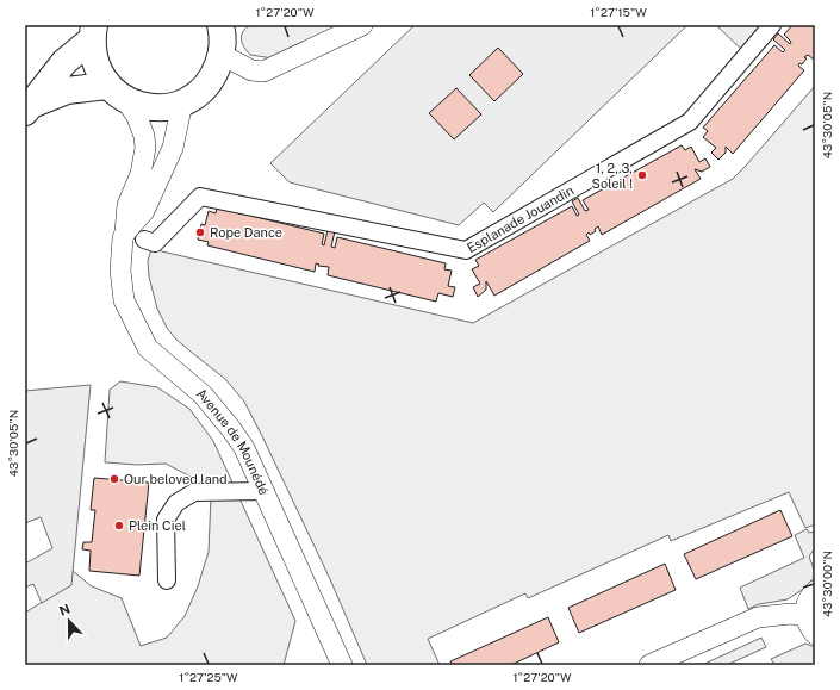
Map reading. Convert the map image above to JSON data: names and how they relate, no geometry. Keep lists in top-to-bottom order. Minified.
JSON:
{"streets":{"street":["Esplanade Jouandin","Avenue de Mounédé"]},"places":["1, 2, 3, Soleil !","Rope Dance","Our beloved land","Plein Ciel"],"north":"top","coordinates":["1°27'20\"W","1°27'15\"W","43°30'05\"N","43°30'00\"N","1°27'25\"W"]}
